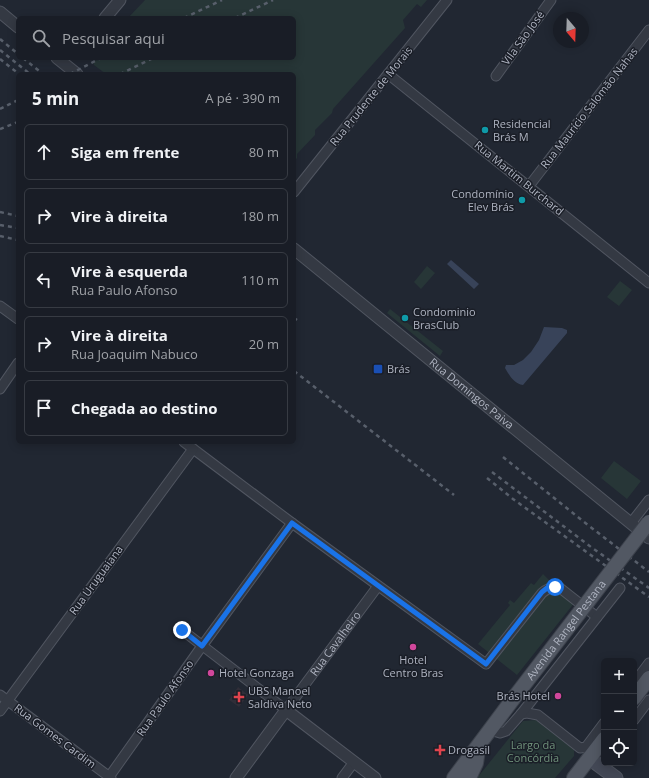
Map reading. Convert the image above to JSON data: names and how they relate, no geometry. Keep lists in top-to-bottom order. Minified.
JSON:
{"streets":{"main road":["Avenida Rangel Pestana"],"street":["Vila São José","Rua Prudente de Morais","Rua Maurício Salomão Nahas","Rua Martim Burchard","Rua Domingos Paiva","Rua Uruguaiana","Rua Cavalheiro","Rua Paulo Afonso","Rua Gomes Cardim"]},"crossings":[["Rua Prudente de Morais","Rua Martim Burchard"],["Rua Maurício Salomão Nahas","Rua Martim Burchard"],["Rua Uruguaiana","Rua Gomes Cardim"],["Rua Paulo Afonso","Rua Gomes Cardim"]],"parks":["Largo da Concórdia"],"places":{"other":["Residencial Brás M","Condomínio Elev Brás","Condominio BrasClub","Hotel Centro Bras","Hotel Gonzaga","Brás Hotel"],"transit":["Brás"],"health":["UBS Manoel Saldiva Neto","Drogasil"]},"north":"bottom","page":{"search":"Pesquisar aqui","heading":["5 min","A pé · 390 m"],"list":[["Siga em frente","80 m"],["Vire à direita","180 m"],["Vire à esquerda","Rua Paulo Afonso","110 m"],["Vire à direita","Rua Joaquim Nabuco","20 m"],"Chegada ao destino"],"map_buttons":["+","−"]}}
